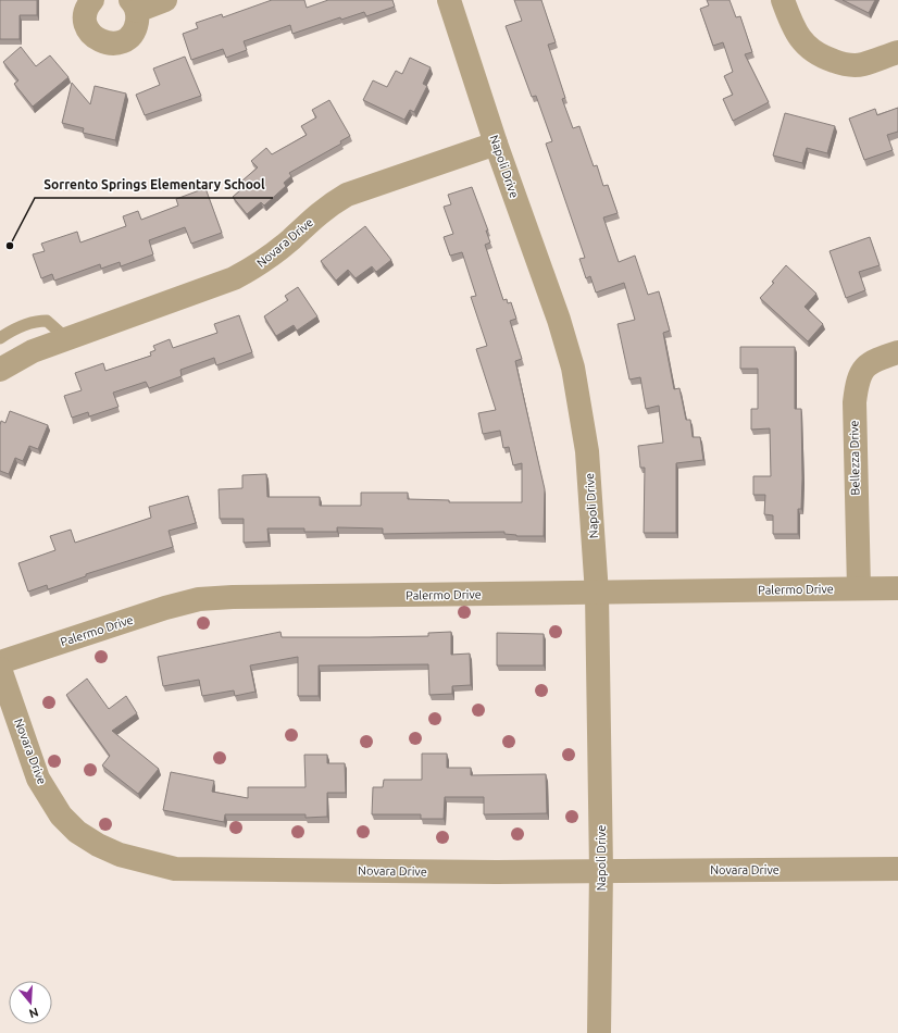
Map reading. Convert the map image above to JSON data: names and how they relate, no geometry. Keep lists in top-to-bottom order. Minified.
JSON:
{"streets":{"street":["Napoli Drive","Novara Drive","Bellezza Drive","Palermo Drive"]},"crossings":[["Napoli Drive","Novara Drive"],["Napoli Drive","Palermo Drive"],["Bellezza Drive","Palermo Drive"]],"places":["Sorrento Springs Elementary School"],"north":"bottom"}
